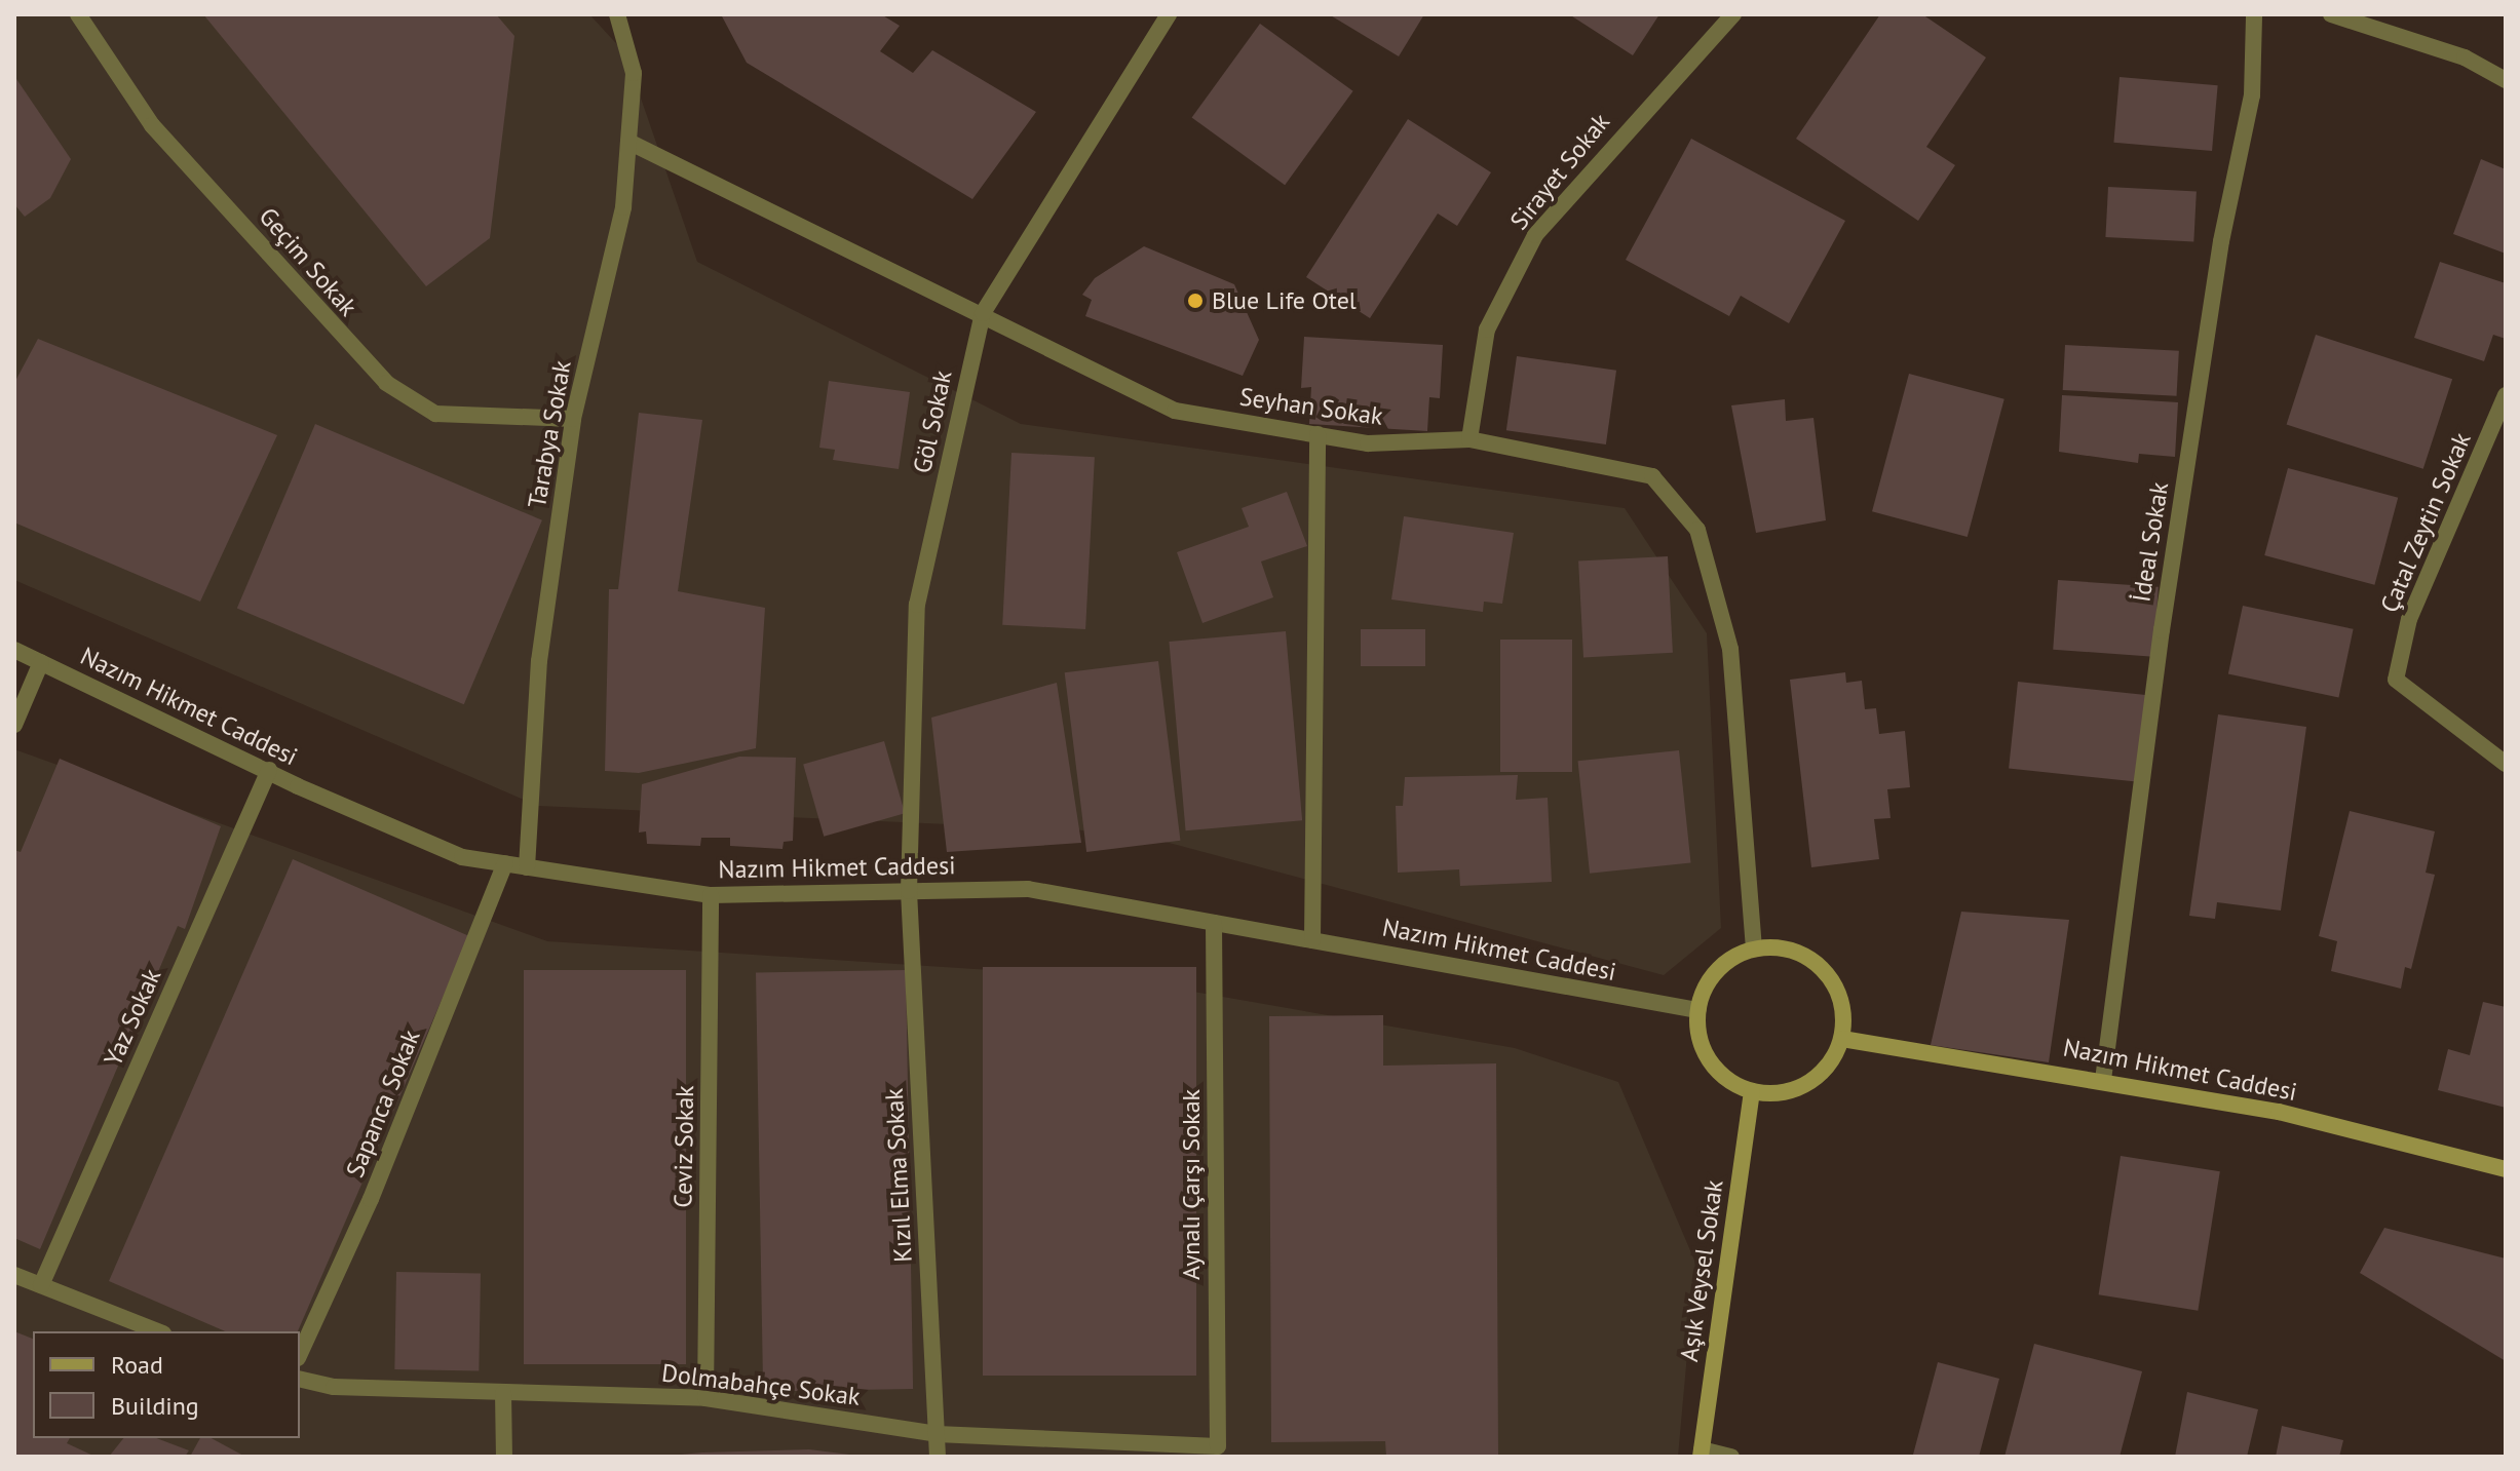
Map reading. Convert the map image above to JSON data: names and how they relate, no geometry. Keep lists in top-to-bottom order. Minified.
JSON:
{"streets":{"street":["Sirayet Sokak","Geçim Sokak","Seyhan Sokak","Göl Sokak","Tarabya Sokak","Çatal Zeytin Sokak","İdeal Sokak","Nazım Hikmet Caddesi","Yaz Sokak","Sapanca Sokak","Ceviz Sokak","Kızıl Elma Sokak","Aynalı Çarşı Sokak","Aşık Veysel Sokak","Dolmabahçe Sokak"]},"crossings":[["Sirayet Sokak","Seyhan Sokak"],["Geçim Sokak","Tarabya Sokak"],["Seyhan Sokak","Göl Sokak"],["Seyhan Sokak","Tarabya Sokak"],["Seyhan Sokak","Nazım Hikmet Caddesi"],["Seyhan Sokak","Aşık Veysel Sokak"],["Göl Sokak","Nazım Hikmet Caddesi"],["Göl Sokak","Kızıl Elma Sokak"],["Tarabya Sokak","Nazım Hikmet Caddesi"],["İdeal Sokak","Nazım Hikmet Caddesi"],["Nazım Hikmet Caddesi","Yaz Sokak"],["Nazım Hikmet Caddesi","Sapanca Sokak"],["Nazım Hikmet Caddesi","Ceviz Sokak"],["Nazım Hikmet Caddesi","Kızıl Elma Sokak"],["Nazım Hikmet Caddesi","Aynalı Çarşı Sokak"],["Nazım Hikmet Caddesi","Aşık Veysel Sokak"],["Ceviz Sokak","Dolmabahçe Sokak"],["Kızıl Elma Sokak","Dolmabahçe Sokak"],["Aynalı Çarşı Sokak","Dolmabahçe Sokak"]],"places":["Blue Life Otel"],"legend":["Road","Building"]}
